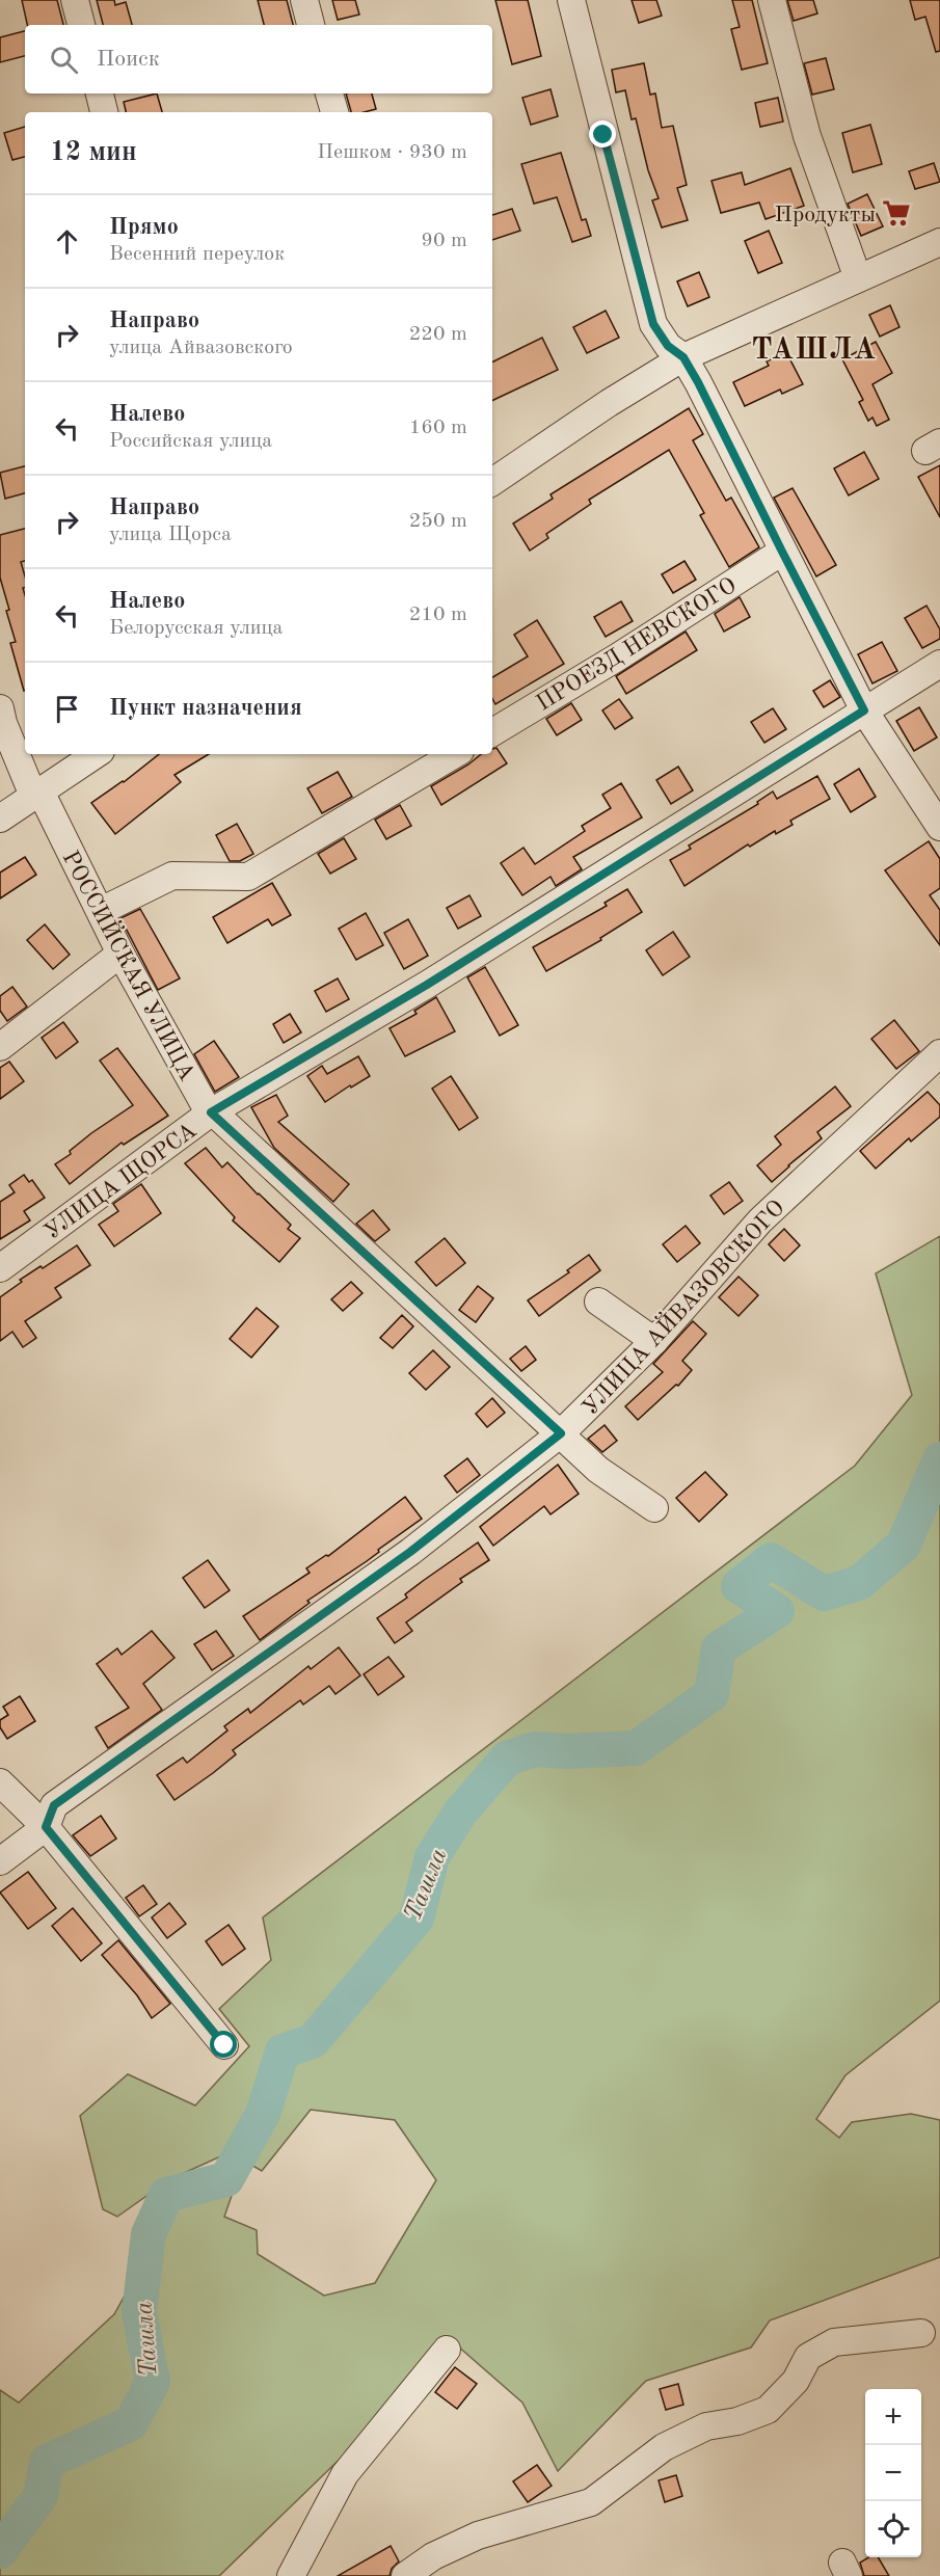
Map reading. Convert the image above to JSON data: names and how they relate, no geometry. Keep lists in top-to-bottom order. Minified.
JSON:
{"streets":{"street":["ПРОЕЗД НЕВСКОГО","РОССИЙСКАЯ УЛИЦА","УЛИЦА ЩОРСА","УЛИЦА АЙВАЗОВСКОГО"]},"crossings":[["РОССИЙСКАЯ УЛИЦА","УЛИЦА ЩОРСА"],["РОССИЙСКАЯ УЛИЦА","УЛИЦА АЙВАЗОВСКОГО"]],"districts":["ТАШЛА"],"water":["Ташла"],"places":{"supermarket":["Продукты"]},"page":{"search":"Поиск","heading":["12 мин","Пешком · 930 m"],"list":[["Прямо","Весенний переулок","90 m"],["Направо","улица Айвазовского","220 m"],["Налево","Российская улица","160 m"],["Направо","улица Щорса","250 m"],["Налево","Белорусская улица","210 m"],"Пункт назначения"],"map_buttons":["+","−"]}}
